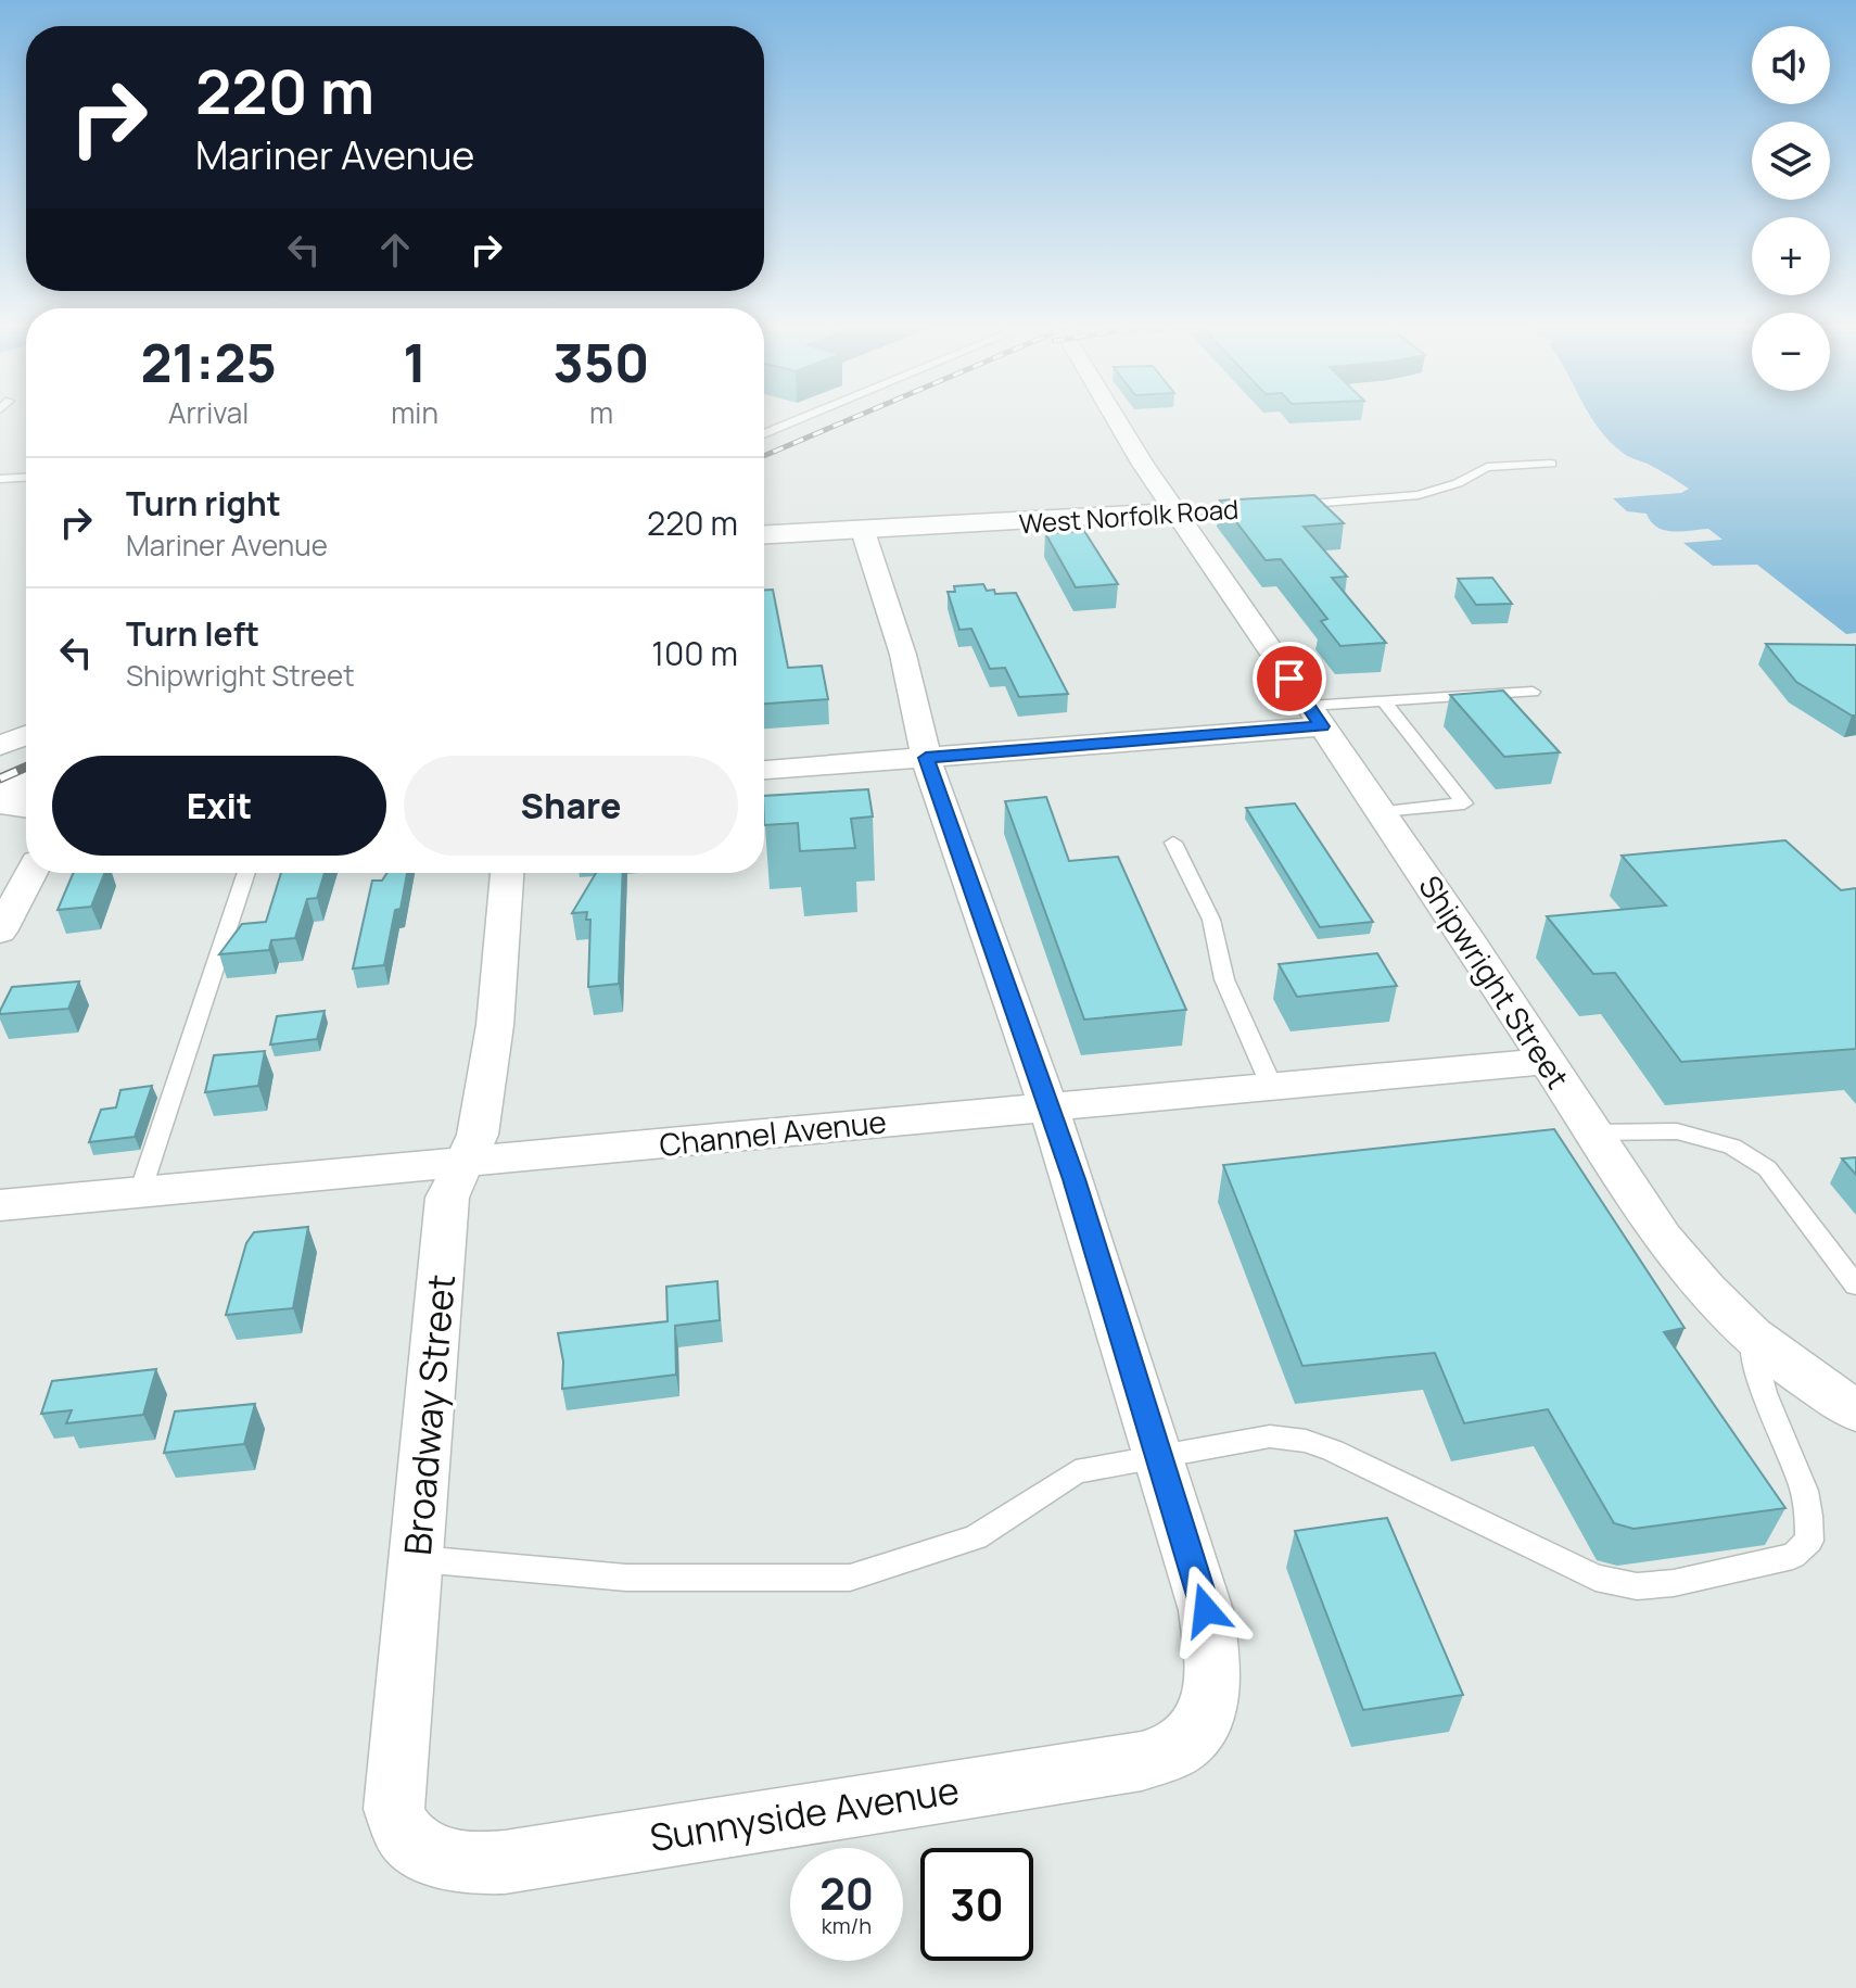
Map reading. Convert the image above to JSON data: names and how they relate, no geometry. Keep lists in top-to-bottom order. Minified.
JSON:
{"streets":{"street":["West Norfolk Road","Shipwright Street","Channel Avenue","Broadway Street","Sunnyside Avenue"]},"crossings":[["West Norfolk Road","Shipwright Street"],["West Norfolk Road","Sunnyside Avenue"],["Shipwright Street","Channel Avenue"],["Channel Avenue","Broadway Street"],["Channel Avenue","Sunnyside Avenue"],["Broadway Street","Sunnyside Avenue"]],"page":{"map_buttons":["+","−"],"turn":["220 m","Mariner Avenue"],"eta":["21:25","Arrival","1","min","350","m"],"list":[{"name":"Turn right","note":"Mariner Avenue","value":"220 m"},{"name":"Turn left","note":"Shipwright Street","value":"100 m"}],"buttons":["Exit","Share"],"speed":"20 km/h","limit":"30"}}
